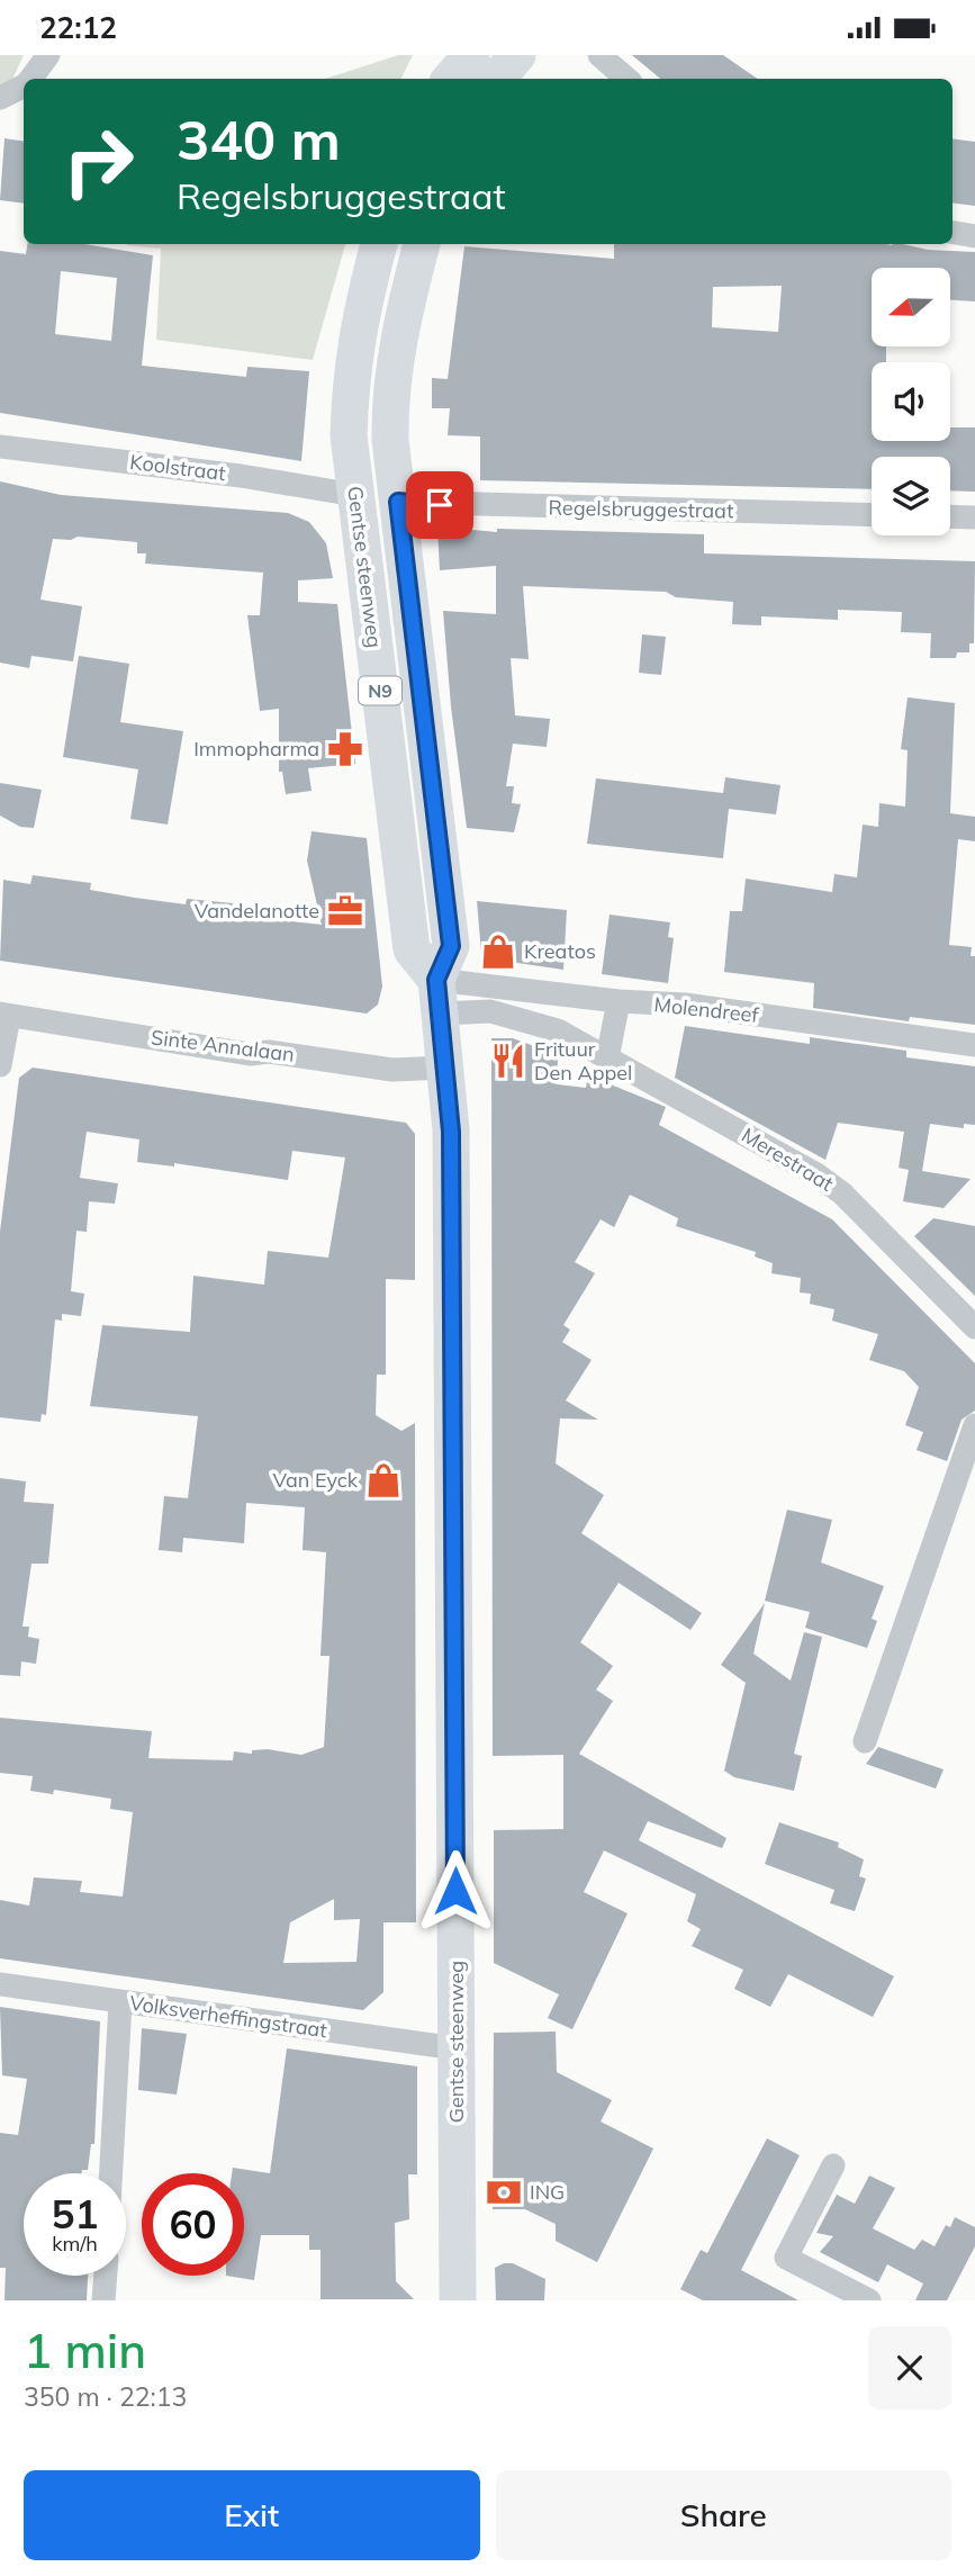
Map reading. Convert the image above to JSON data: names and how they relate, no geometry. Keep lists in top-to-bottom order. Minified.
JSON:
{"streets":{"main road":["Gentse steenweg","N9"],"street":["Koolstraat","Regelsbruggestraat","Molendreef","Sinte Annalaan","Merestraat","Volksverheffingstraat"]},"crossings":[["Koolstraat","Gentse steenweg"],["Regelsbruggestraat","Gentse steenweg"],["Gentse steenweg","Molendreef"],["Gentse steenweg","Sinte Annalaan"],["Gentse steenweg","Merestraat"],["Gentse steenweg","Volksverheffingstraat"],["Molendreef","Merestraat"]],"places":{"pharmacy":["Immopharma"],"office":["Vandelanotte"],"shop":["Kreatos","Van Eyck"],"restaurant":["Frituur Den Appel"],"bank":["ING"]},"north":"left","page":{"status":"22:12","turn":["340 m","Regelsbruggestraat"],"speed":"51 km/h","limit":"60","heading":["1 min","350 m · 22:13"],"buttons":["Exit","Share"]}}
